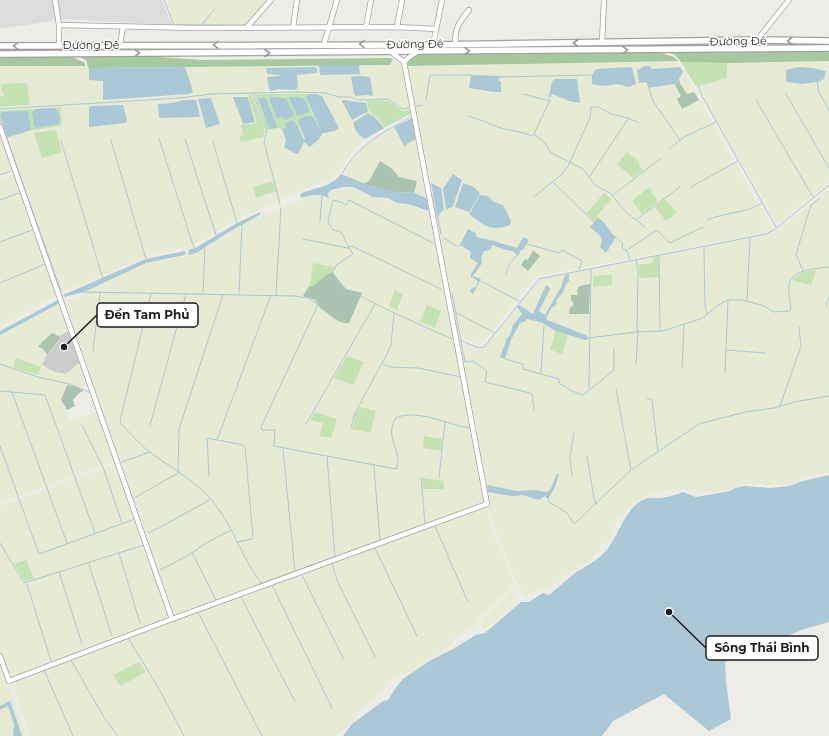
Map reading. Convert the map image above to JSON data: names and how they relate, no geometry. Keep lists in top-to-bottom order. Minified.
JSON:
{"streets":{"street":["Đường Đê"]},"places":["Đền Tam Phủ","Sông Thái Bình"]}
